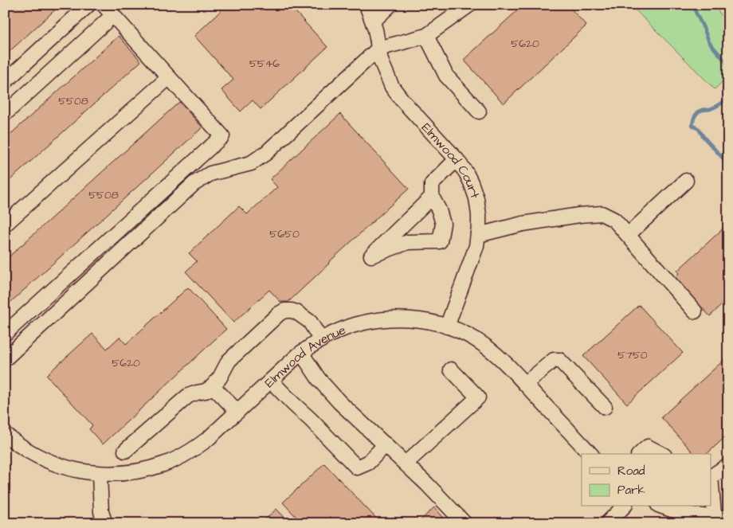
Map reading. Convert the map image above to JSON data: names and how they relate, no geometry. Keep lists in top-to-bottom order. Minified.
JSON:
{"streets":{"street":["Elmwood Court","Elmwood Avenue"]},"crossings":[["Elmwood Court","Elmwood Avenue"]],"house_numbers":["5620","5546","5508","5508","5650","5750","5620"],"legend":["Road","Park"]}
